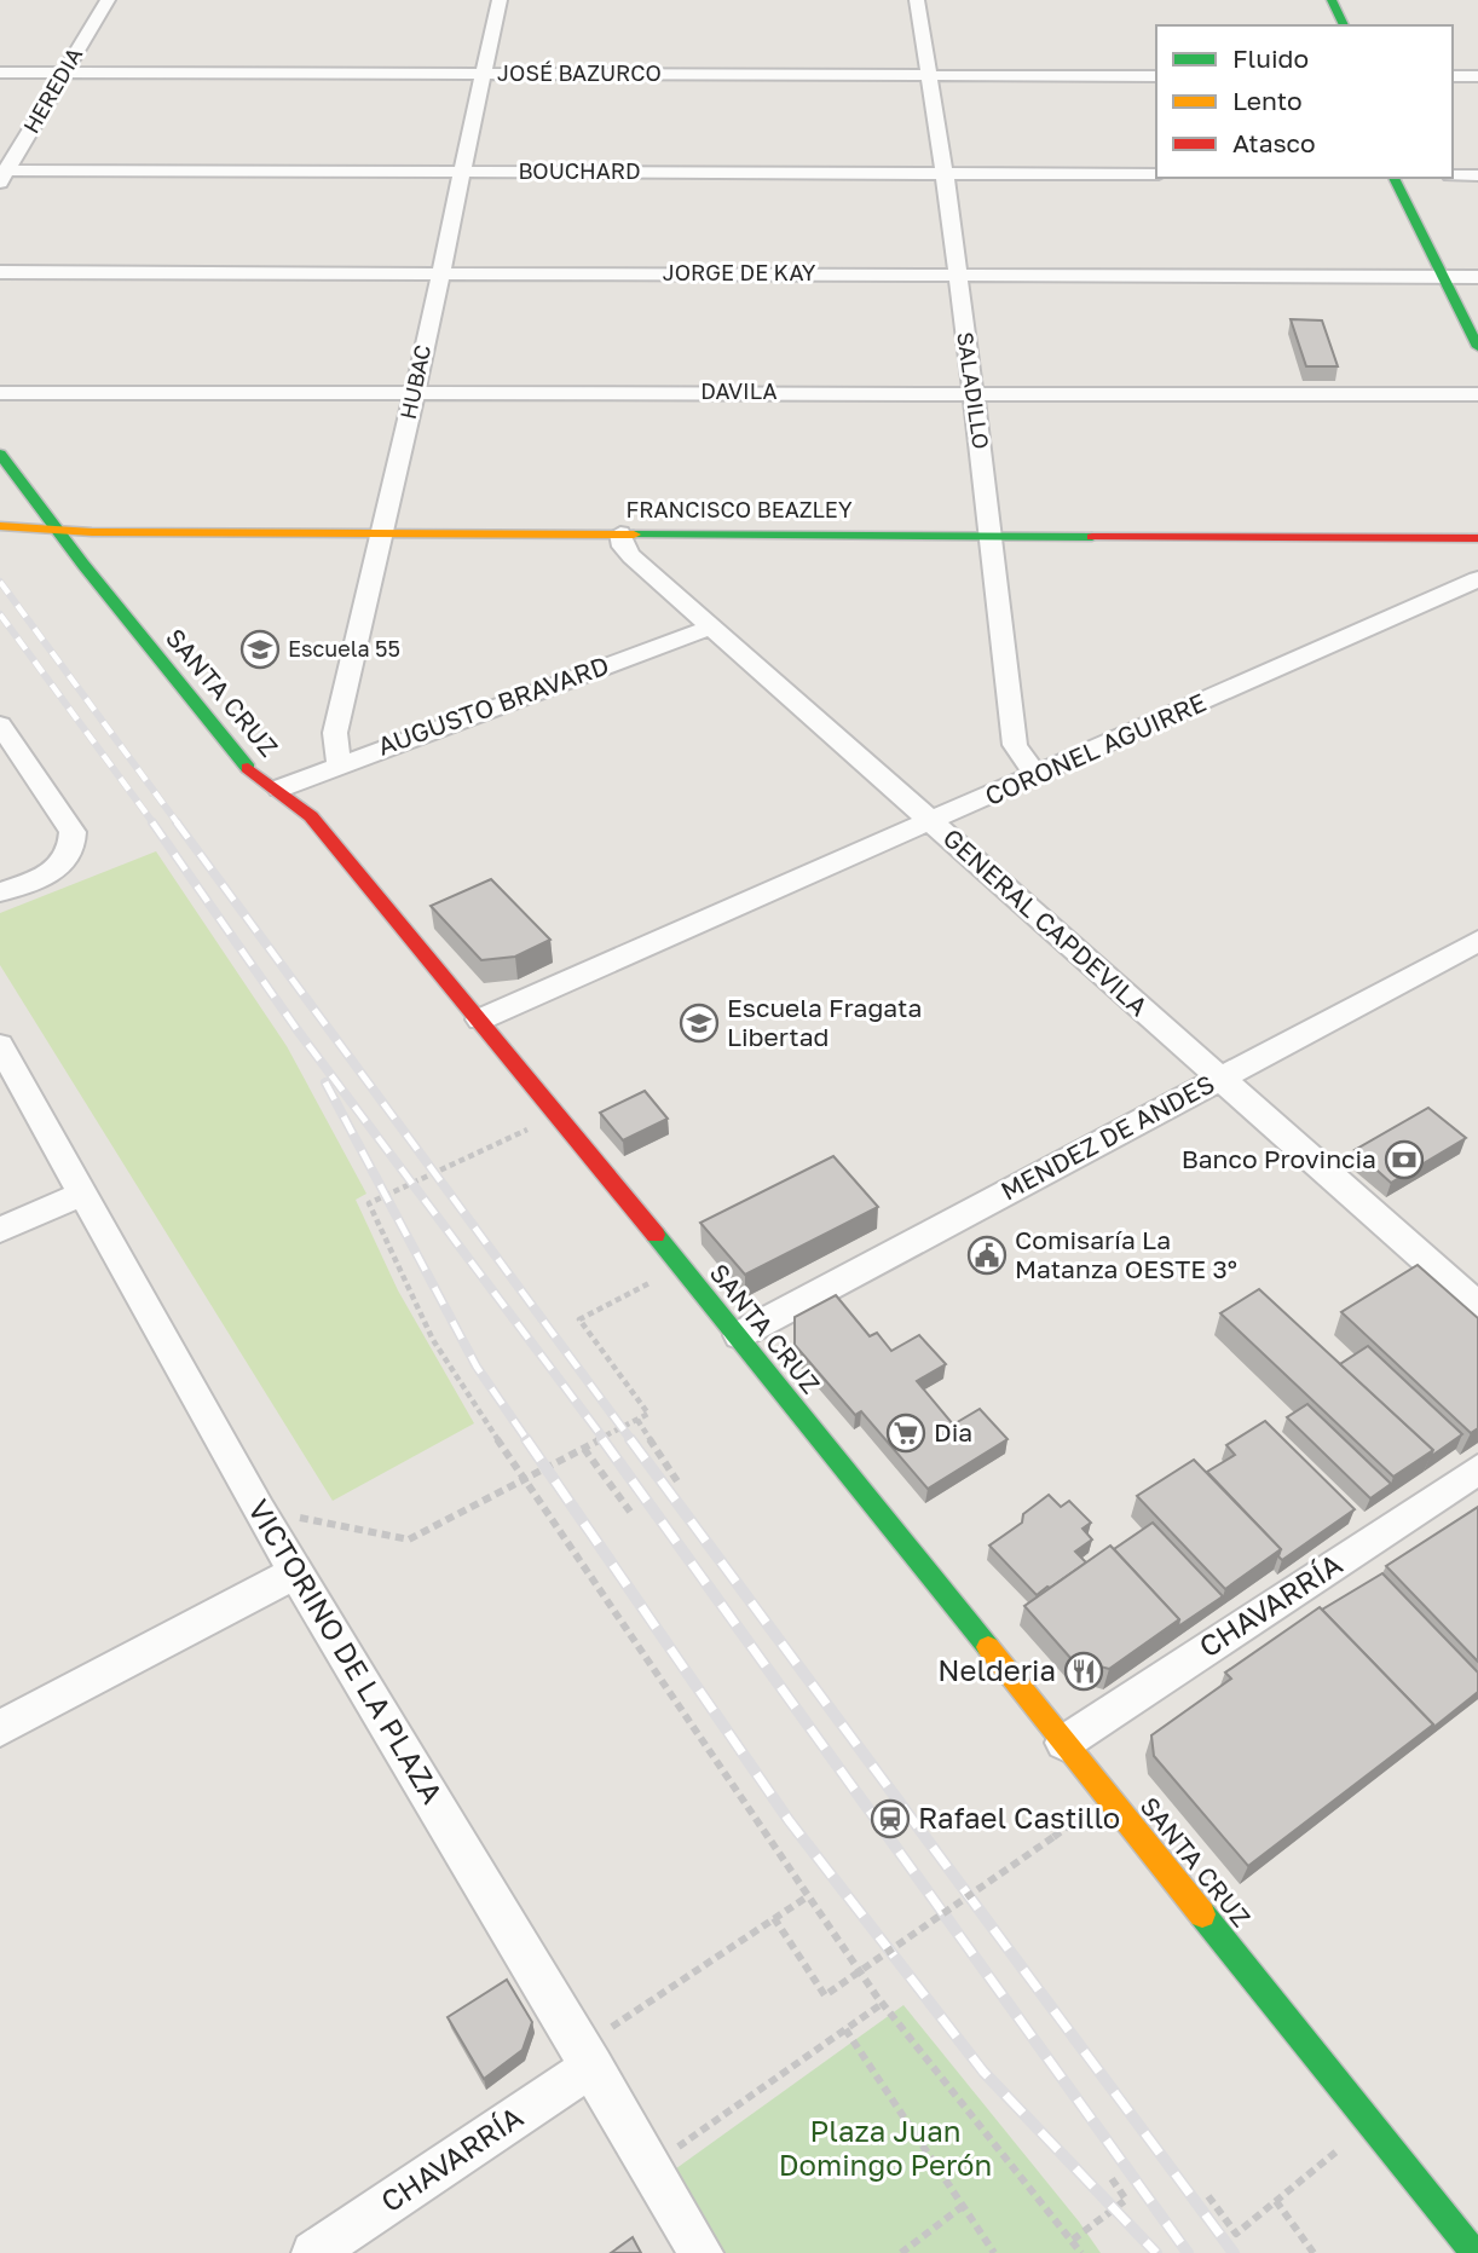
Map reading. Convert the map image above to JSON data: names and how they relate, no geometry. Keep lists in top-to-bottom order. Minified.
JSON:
{"streets":{"street":["JOSÉ BAZURCO","HEREDIA","BOUCHARD","JORGE DE KAY","HUBAC","SALADILLO","DAVILA","FRANCISCO BEAZLEY","SANTA CRUZ","AUGUSTO BRAVARD","CORONEL AGUIRRE","GENERAL CAPDEVILA","MENDEZ DE ANDES","CHAVARRÍA","VICTORINO DE LA PLAZA"]},"crossings":[["JOSÉ BAZURCO","HEREDIA"],["JOSÉ BAZURCO","HUBAC"],["JOSÉ BAZURCO","SALADILLO"],["HEREDIA","BOUCHARD"],["BOUCHARD","HUBAC"],["BOUCHARD","SALADILLO"],["JORGE DE KAY","HUBAC"],["JORGE DE KAY","SALADILLO"],["HUBAC","DAVILA"],["HUBAC","FRANCISCO BEAZLEY"],["HUBAC","AUGUSTO BRAVARD"],["SALADILLO","DAVILA"],["SALADILLO","FRANCISCO BEAZLEY"],["SALADILLO","CORONEL AGUIRRE"],["FRANCISCO BEAZLEY","SANTA CRUZ"],["FRANCISCO BEAZLEY","GENERAL CAPDEVILA"],["SANTA CRUZ","AUGUSTO BRAVARD"],["SANTA CRUZ","CORONEL AGUIRRE"],["SANTA CRUZ","MENDEZ DE ANDES"],["SANTA CRUZ","CHAVARRÍA"],["AUGUSTO BRAVARD","GENERAL CAPDEVILA"],["CORONEL AGUIRRE","GENERAL CAPDEVILA"],["GENERAL CAPDEVILA","MENDEZ DE ANDES"],["CHAVARRÍA","VICTORINO DE LA PLAZA"]],"parks":["Plaza Juan Domingo Perón"],"places":{"school or university":["Escuela 55","Escuela Fragata Libertad"],"bank":["Banco Provincia"],"public building":["Comisaría La Matanza OESTE 3°"],"supermarket":["Dia"],"restaurant":["Nelderia"],"station":["Rafael Castillo"]},"legend":["Fluido","Lento","Atasco"]}
